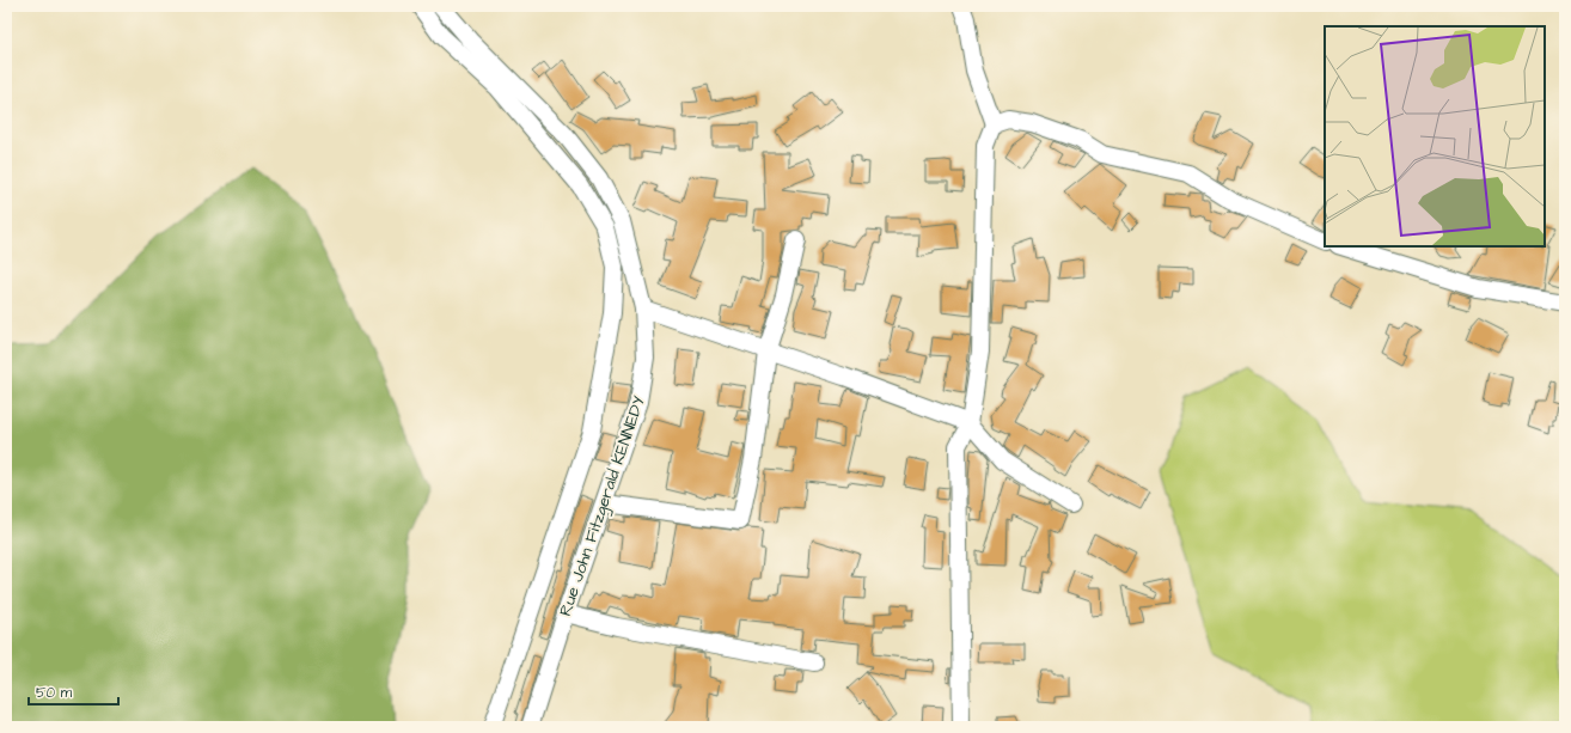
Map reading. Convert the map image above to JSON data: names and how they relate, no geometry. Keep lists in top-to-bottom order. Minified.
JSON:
{"streets":{"street":["Rue John Fitzgerald KENNEDY"]},"scale_bar":"50 m"}
